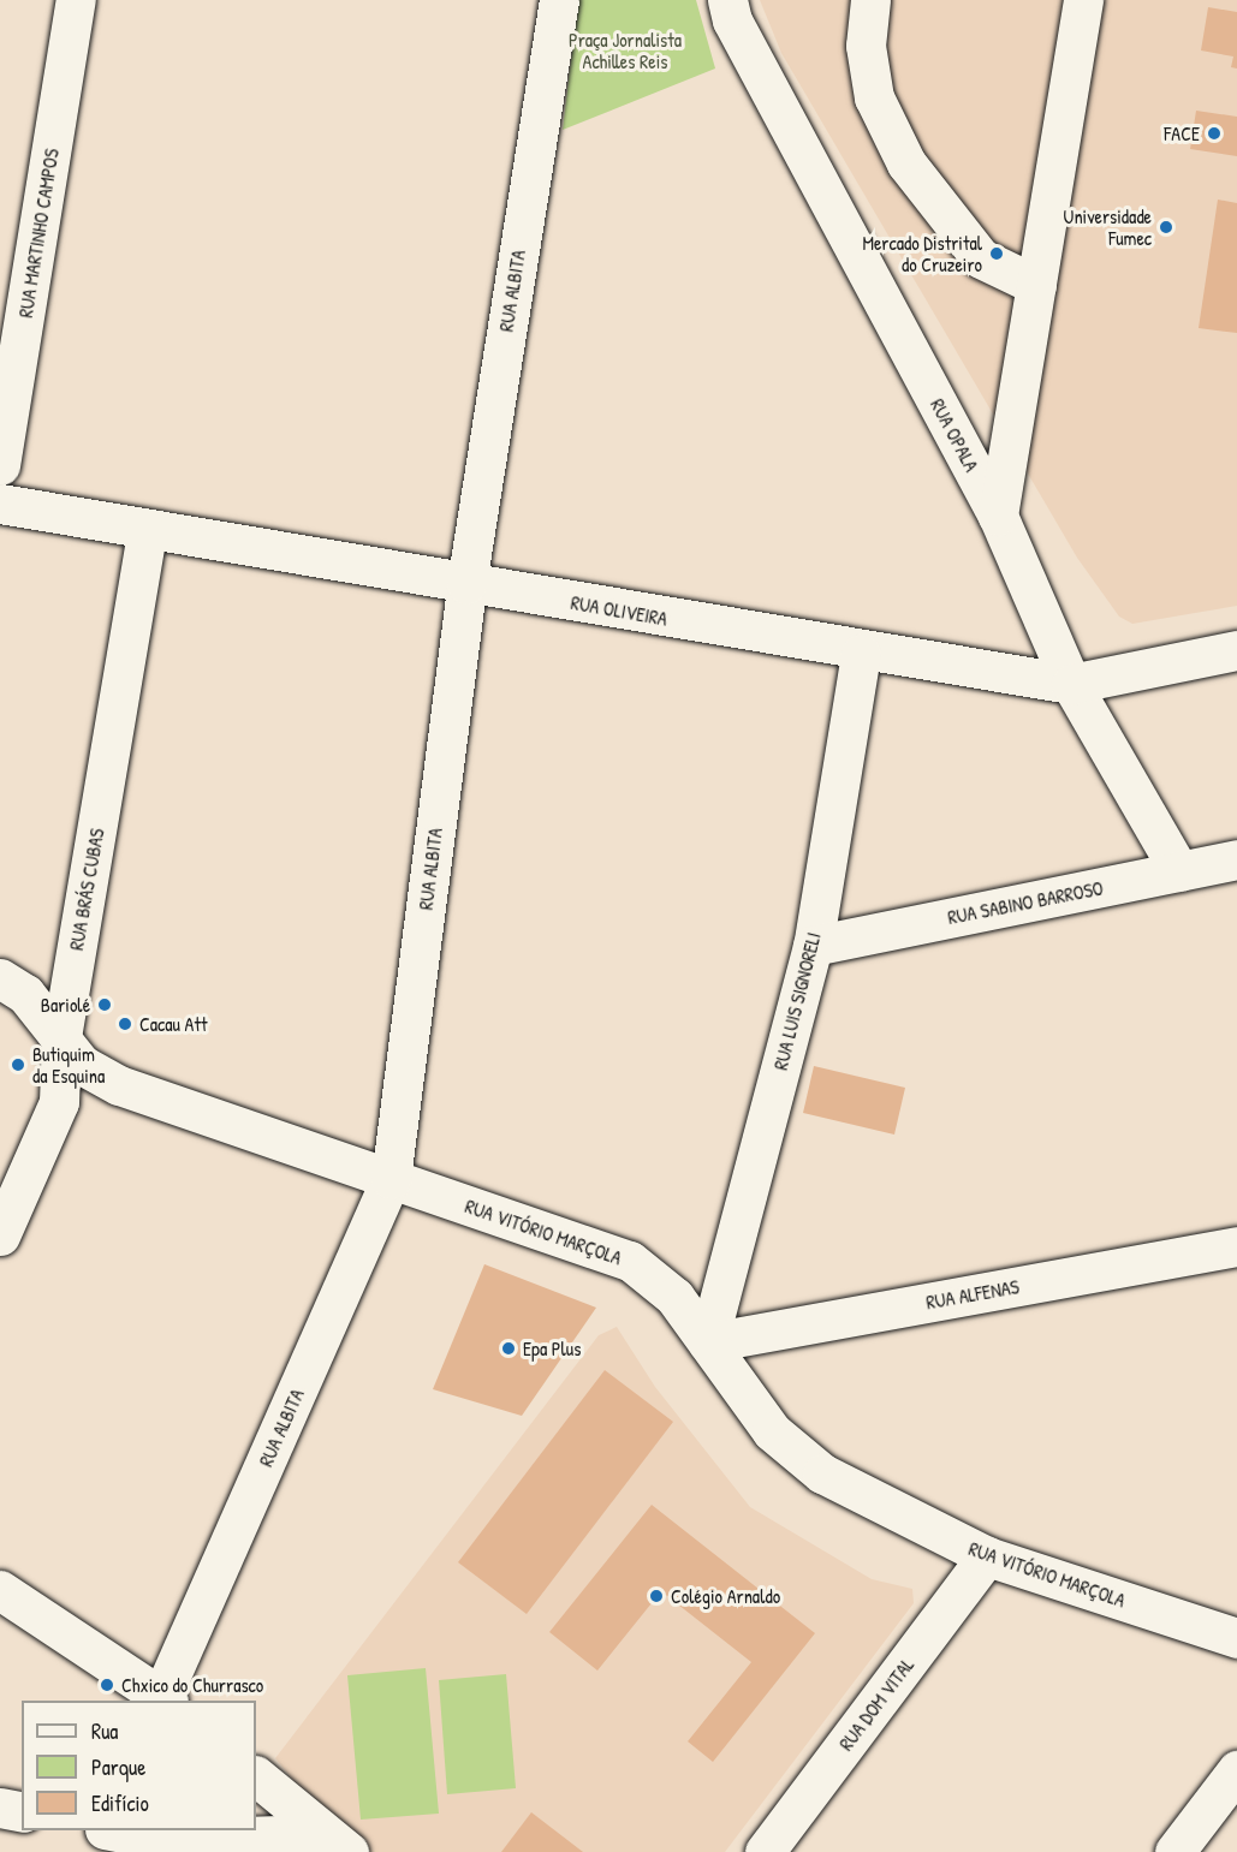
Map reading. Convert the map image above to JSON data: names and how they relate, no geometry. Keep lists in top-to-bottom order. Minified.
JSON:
{"streets":{"street":["RUA MARTINHO CAMPOS","RUA ALBITA","RUA OPALA","RUA OLIVEIRA","RUA BRÁS CUBAS","RUA SABINO BARROSO","RUA LUIS SIGNORELI","RUA VITÓRIO MARÇOLA","RUA ALFENAS","RUA DOM VITAL"]},"crossings":[["RUA ALBITA","RUA OLIVEIRA"],["RUA ALBITA","RUA VITÓRIO MARÇOLA"],["RUA OPALA","RUA OLIVEIRA"],["RUA OPALA","RUA SABINO BARROSO"],["RUA OLIVEIRA","RUA BRÁS CUBAS"],["RUA OLIVEIRA","RUA LUIS SIGNORELI"],["RUA BRÁS CUBAS","RUA VITÓRIO MARÇOLA"],["RUA SABINO BARROSO","RUA LUIS SIGNORELI"],["RUA LUIS SIGNORELI","RUA VITÓRIO MARÇOLA"],["RUA LUIS SIGNORELI","RUA ALFENAS"],["RUA VITÓRIO MARÇOLA","RUA ALFENAS"],["RUA VITÓRIO MARÇOLA","RUA DOM VITAL"]],"parks":["Praça Jornalista Achilles Reis"],"places":["FACE","Universidade Fumec","Mercado Distrital do Cruzeiro","Bariolé","Cacau Att","Butiquim da Esquina","Epa Plus","Colégio Arnaldo","Chxico do Churrasco"],"legend":["Rua","Parque","Edifício"]}
